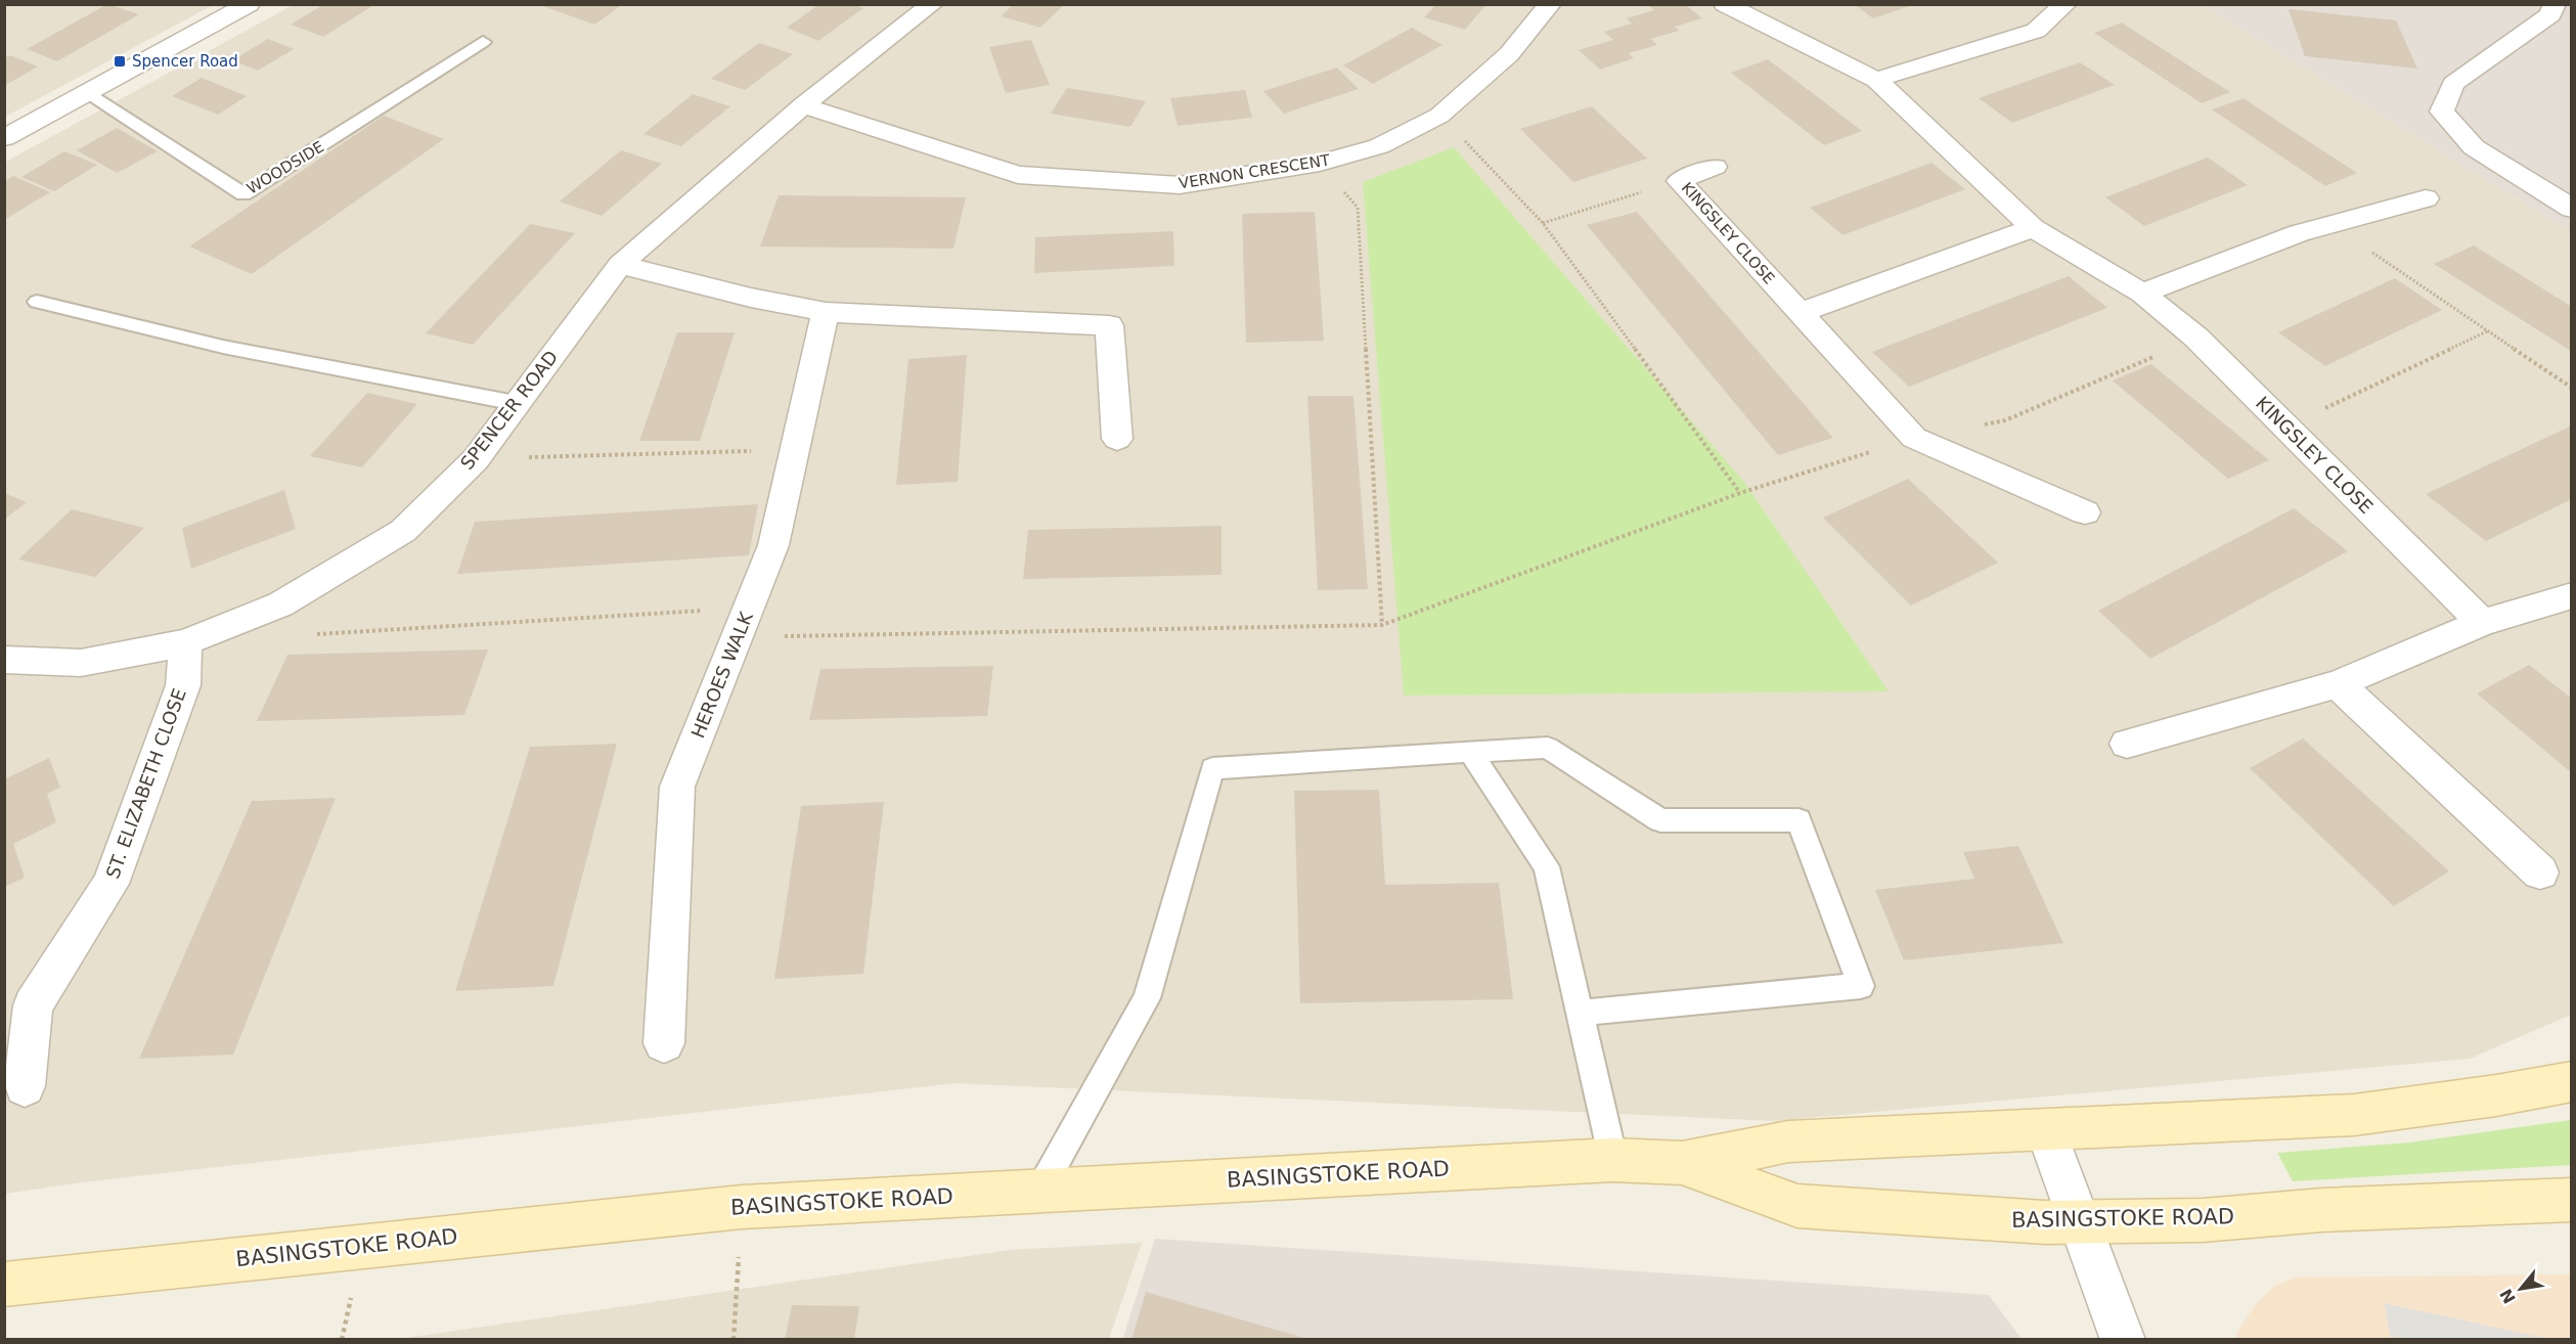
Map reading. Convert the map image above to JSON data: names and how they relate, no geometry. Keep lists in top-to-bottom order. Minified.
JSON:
{"streets":{"main road":["BASINGSTOKE ROAD"],"street":["VERNON CRESCENT","KINGSLEY CLOSE","SPENCER ROAD","HEROES WALK","ST. ELIZABETH CLOSE"],"lane":["WOODSIDE"]},"crossings":[["VERNON CRESCENT","SPENCER ROAD"],["SPENCER ROAD","ST. ELIZABETH CLOSE"]],"places":{"transit":["Spencer Road"]},"north":"bottom left"}
